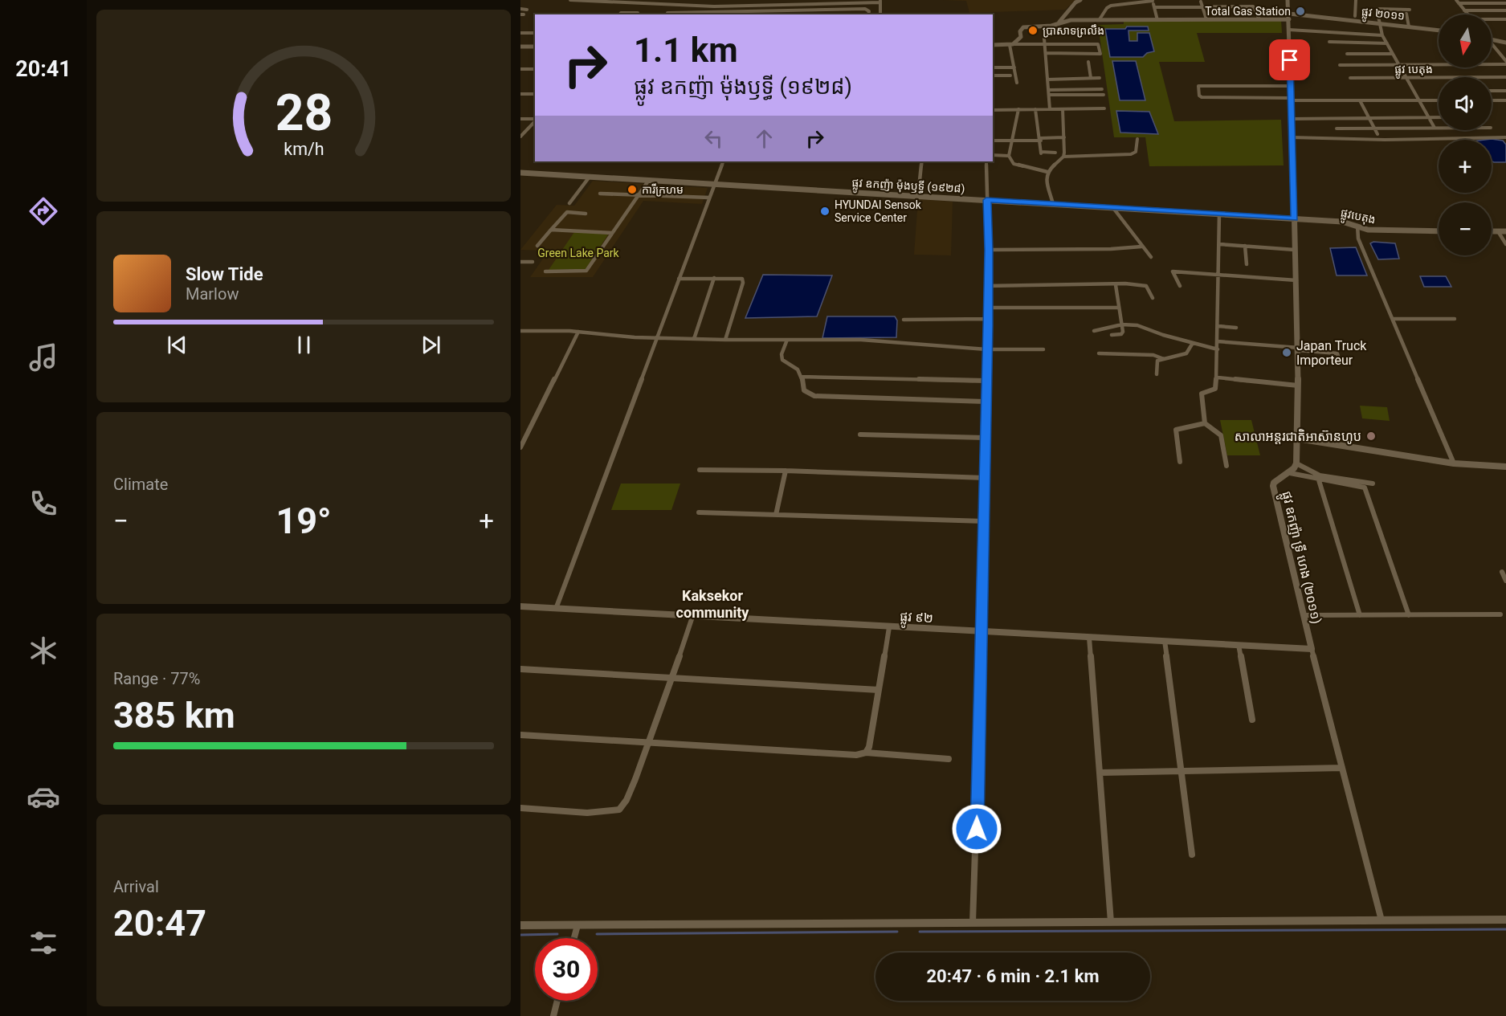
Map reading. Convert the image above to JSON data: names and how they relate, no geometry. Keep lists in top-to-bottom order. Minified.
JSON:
{"streets":{"main road":["ផ្លូវ ២០១១","ផ្លូវ ឧកញ៉ា ម៉ុងឫទ្ធី (១៩២៨)","ផ្លូវបេតុង","ផ្លូវ ឧកញ៉ា ទ្រី ហេង (២០១១)","ផ្លូវ ៩២"],"street":["ផ្លូវ បេតុង"]},"crossings":[["ផ្លូវ ឧកញ៉ា ម៉ុងឫទ្ធី (១៩២៨)","ផ្លូវបេតុង"],["ផ្លូវ ឧកញ៉ា ទ្រី ហេង (២០១១)","ផ្លូវ ៩២"]],"districts":["Kaksekor community"],"parks":["Green Lake Park"],"places":["Total Gas Station","ប្រាសាទព្រលឹង","ការីក្រហម","HYUNDAI Sensok Service Center","Japan Truck Importeur","សាលាអន្ដរជាតិអាស៊ានហូប"],"north":"bottom","page":{"tabs":"20:41","map_buttons":["+","−"],"turn":["1.1 km","ផ្លូវ ឧកញ៉ា ម៉ុងឫទ្ធី (១៩២៨)"],"song":["Slow Tide","Marlow"],"tile":["Climate",["Range · 77%","385 km"],["Arrival","20:47"]],"heat":["−","19°","+"],"limit":"30","trip":"20:47 · 6 min · 2.1 km","gauge":["28","km/h"]}}
